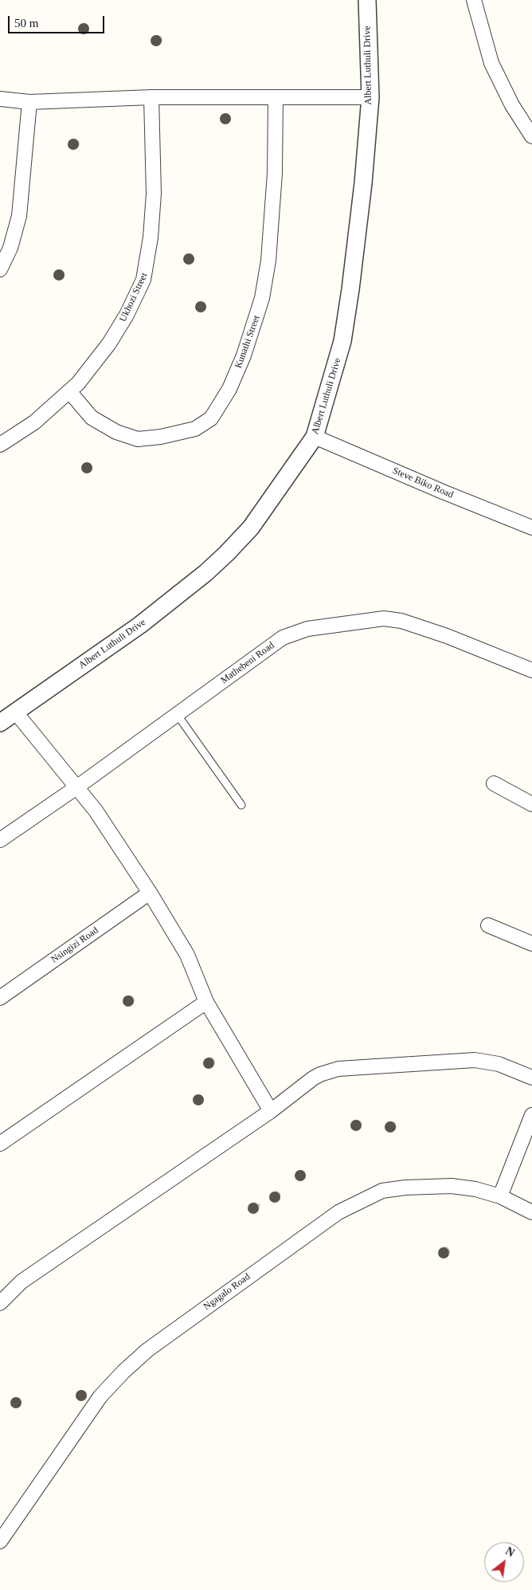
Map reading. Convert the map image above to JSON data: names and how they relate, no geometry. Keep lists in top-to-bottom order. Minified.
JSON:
{"streets":{"street":["Albert Luthuli Drive","Ukhozi Street","Kunathi Street","Steve Biko Road","Mathebeni Road","Nsingizi Road","Ngagalo Road"]},"crossings":[["Albert Luthuli Drive","Steve Biko Road"],["Ukhozi Street","Kunathi Street"]],"scale_bar":"50 m","north":"top right"}
